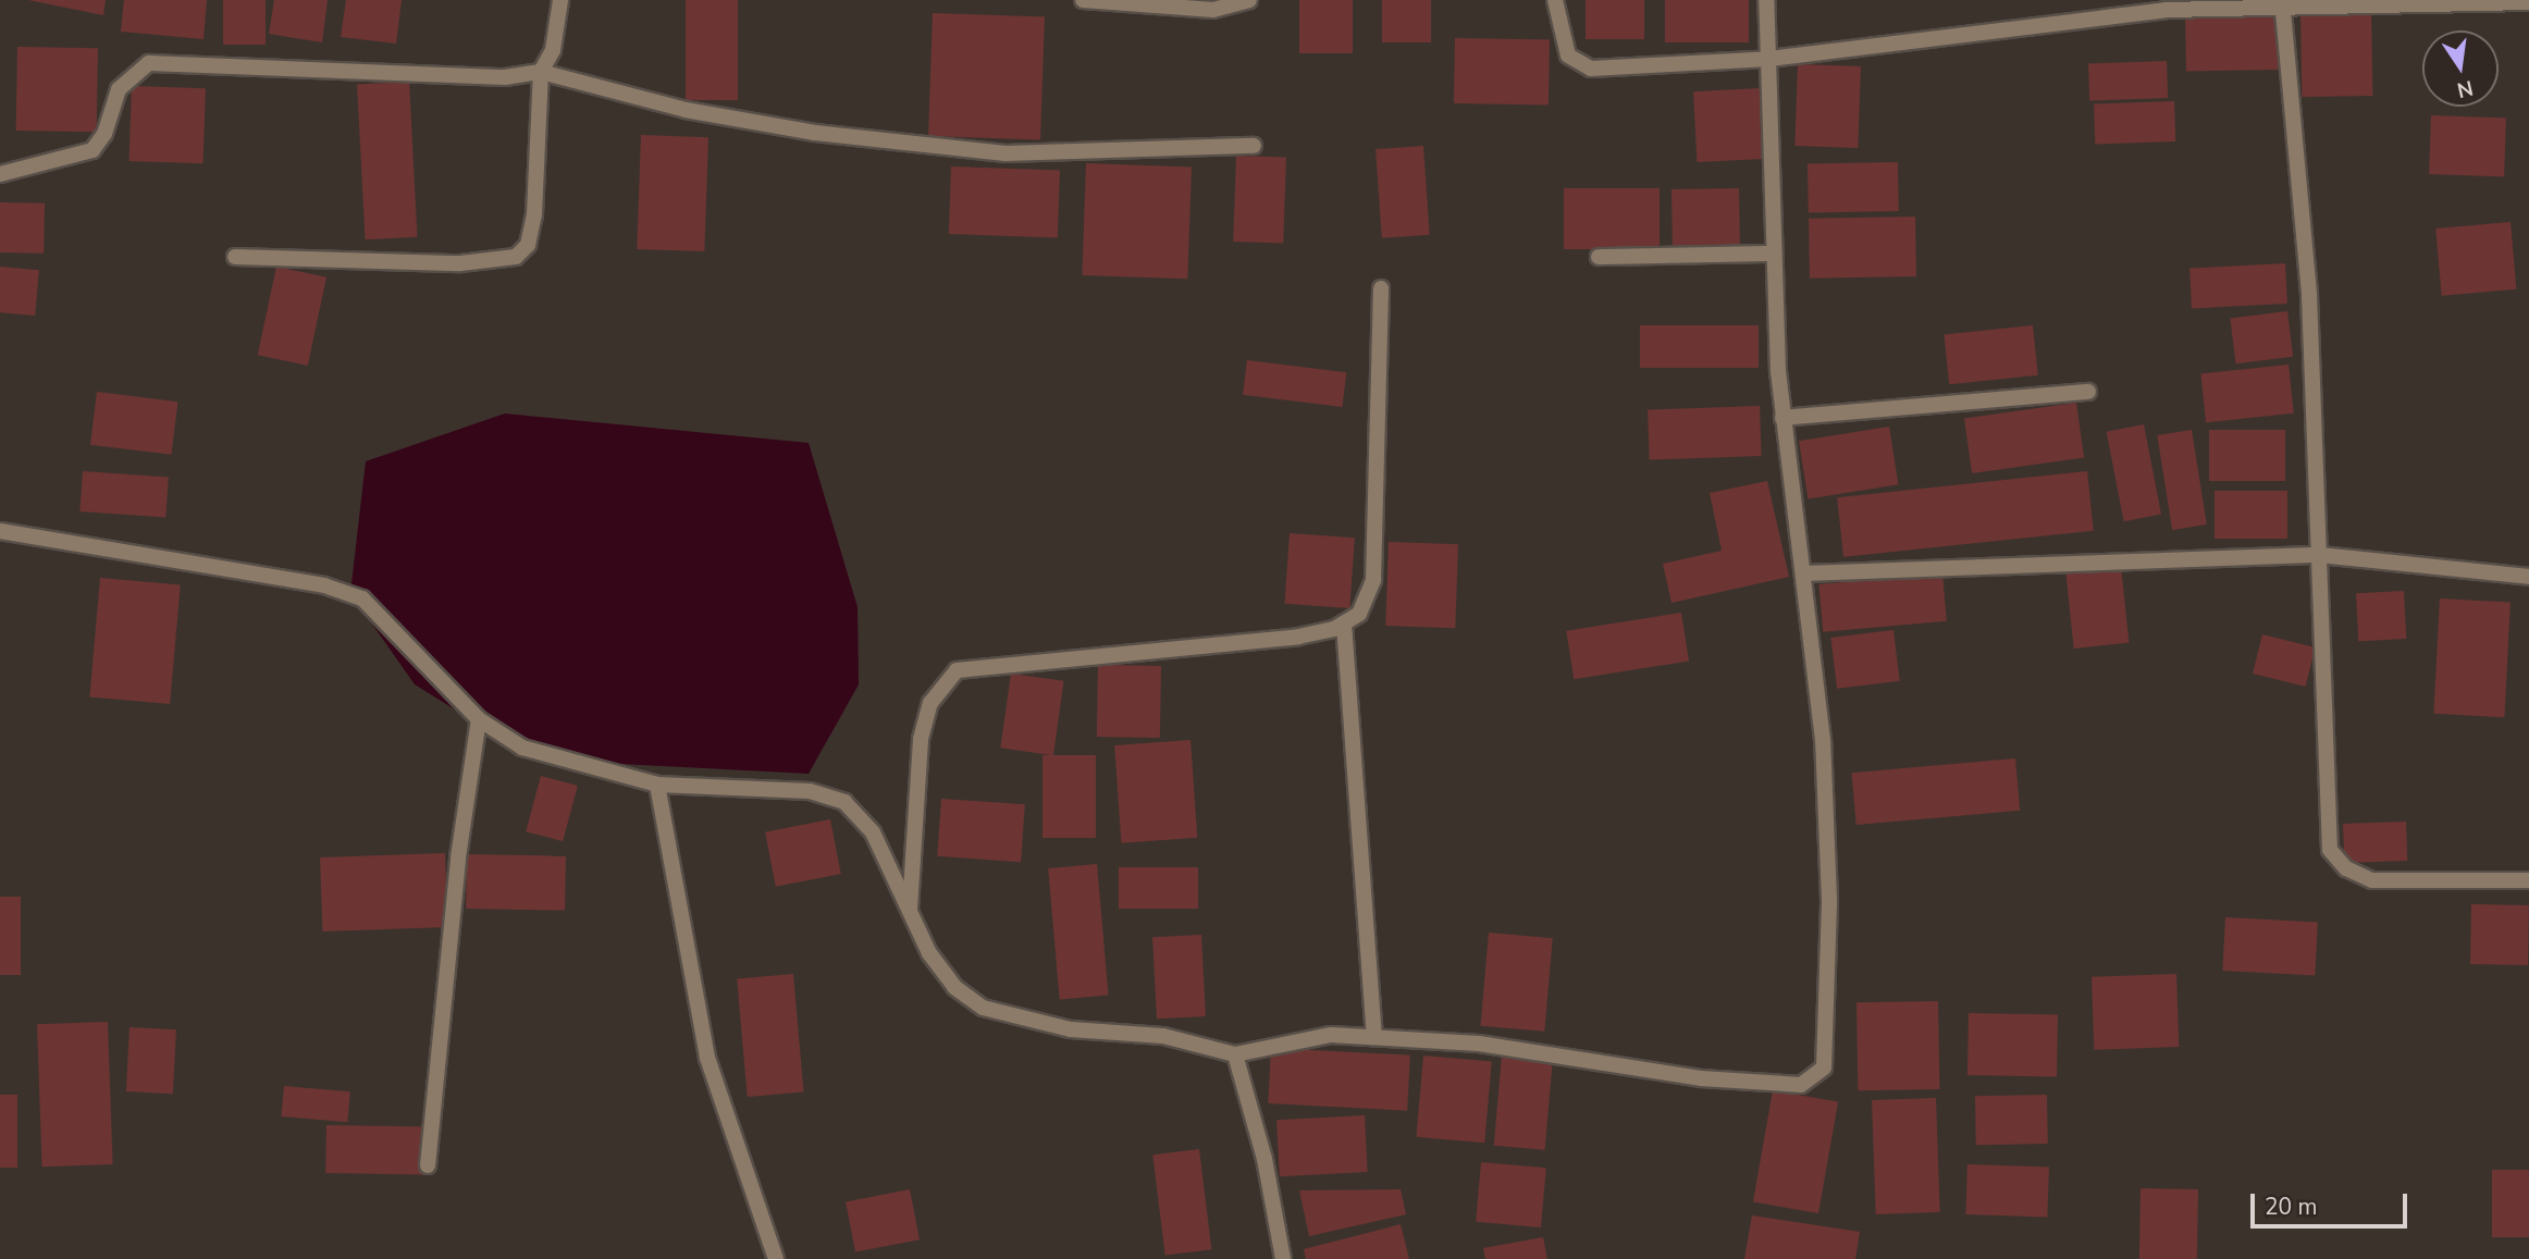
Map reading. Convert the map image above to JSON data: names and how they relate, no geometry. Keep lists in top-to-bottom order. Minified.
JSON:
{"scale_bar":"20 m","north":"bottom"}
